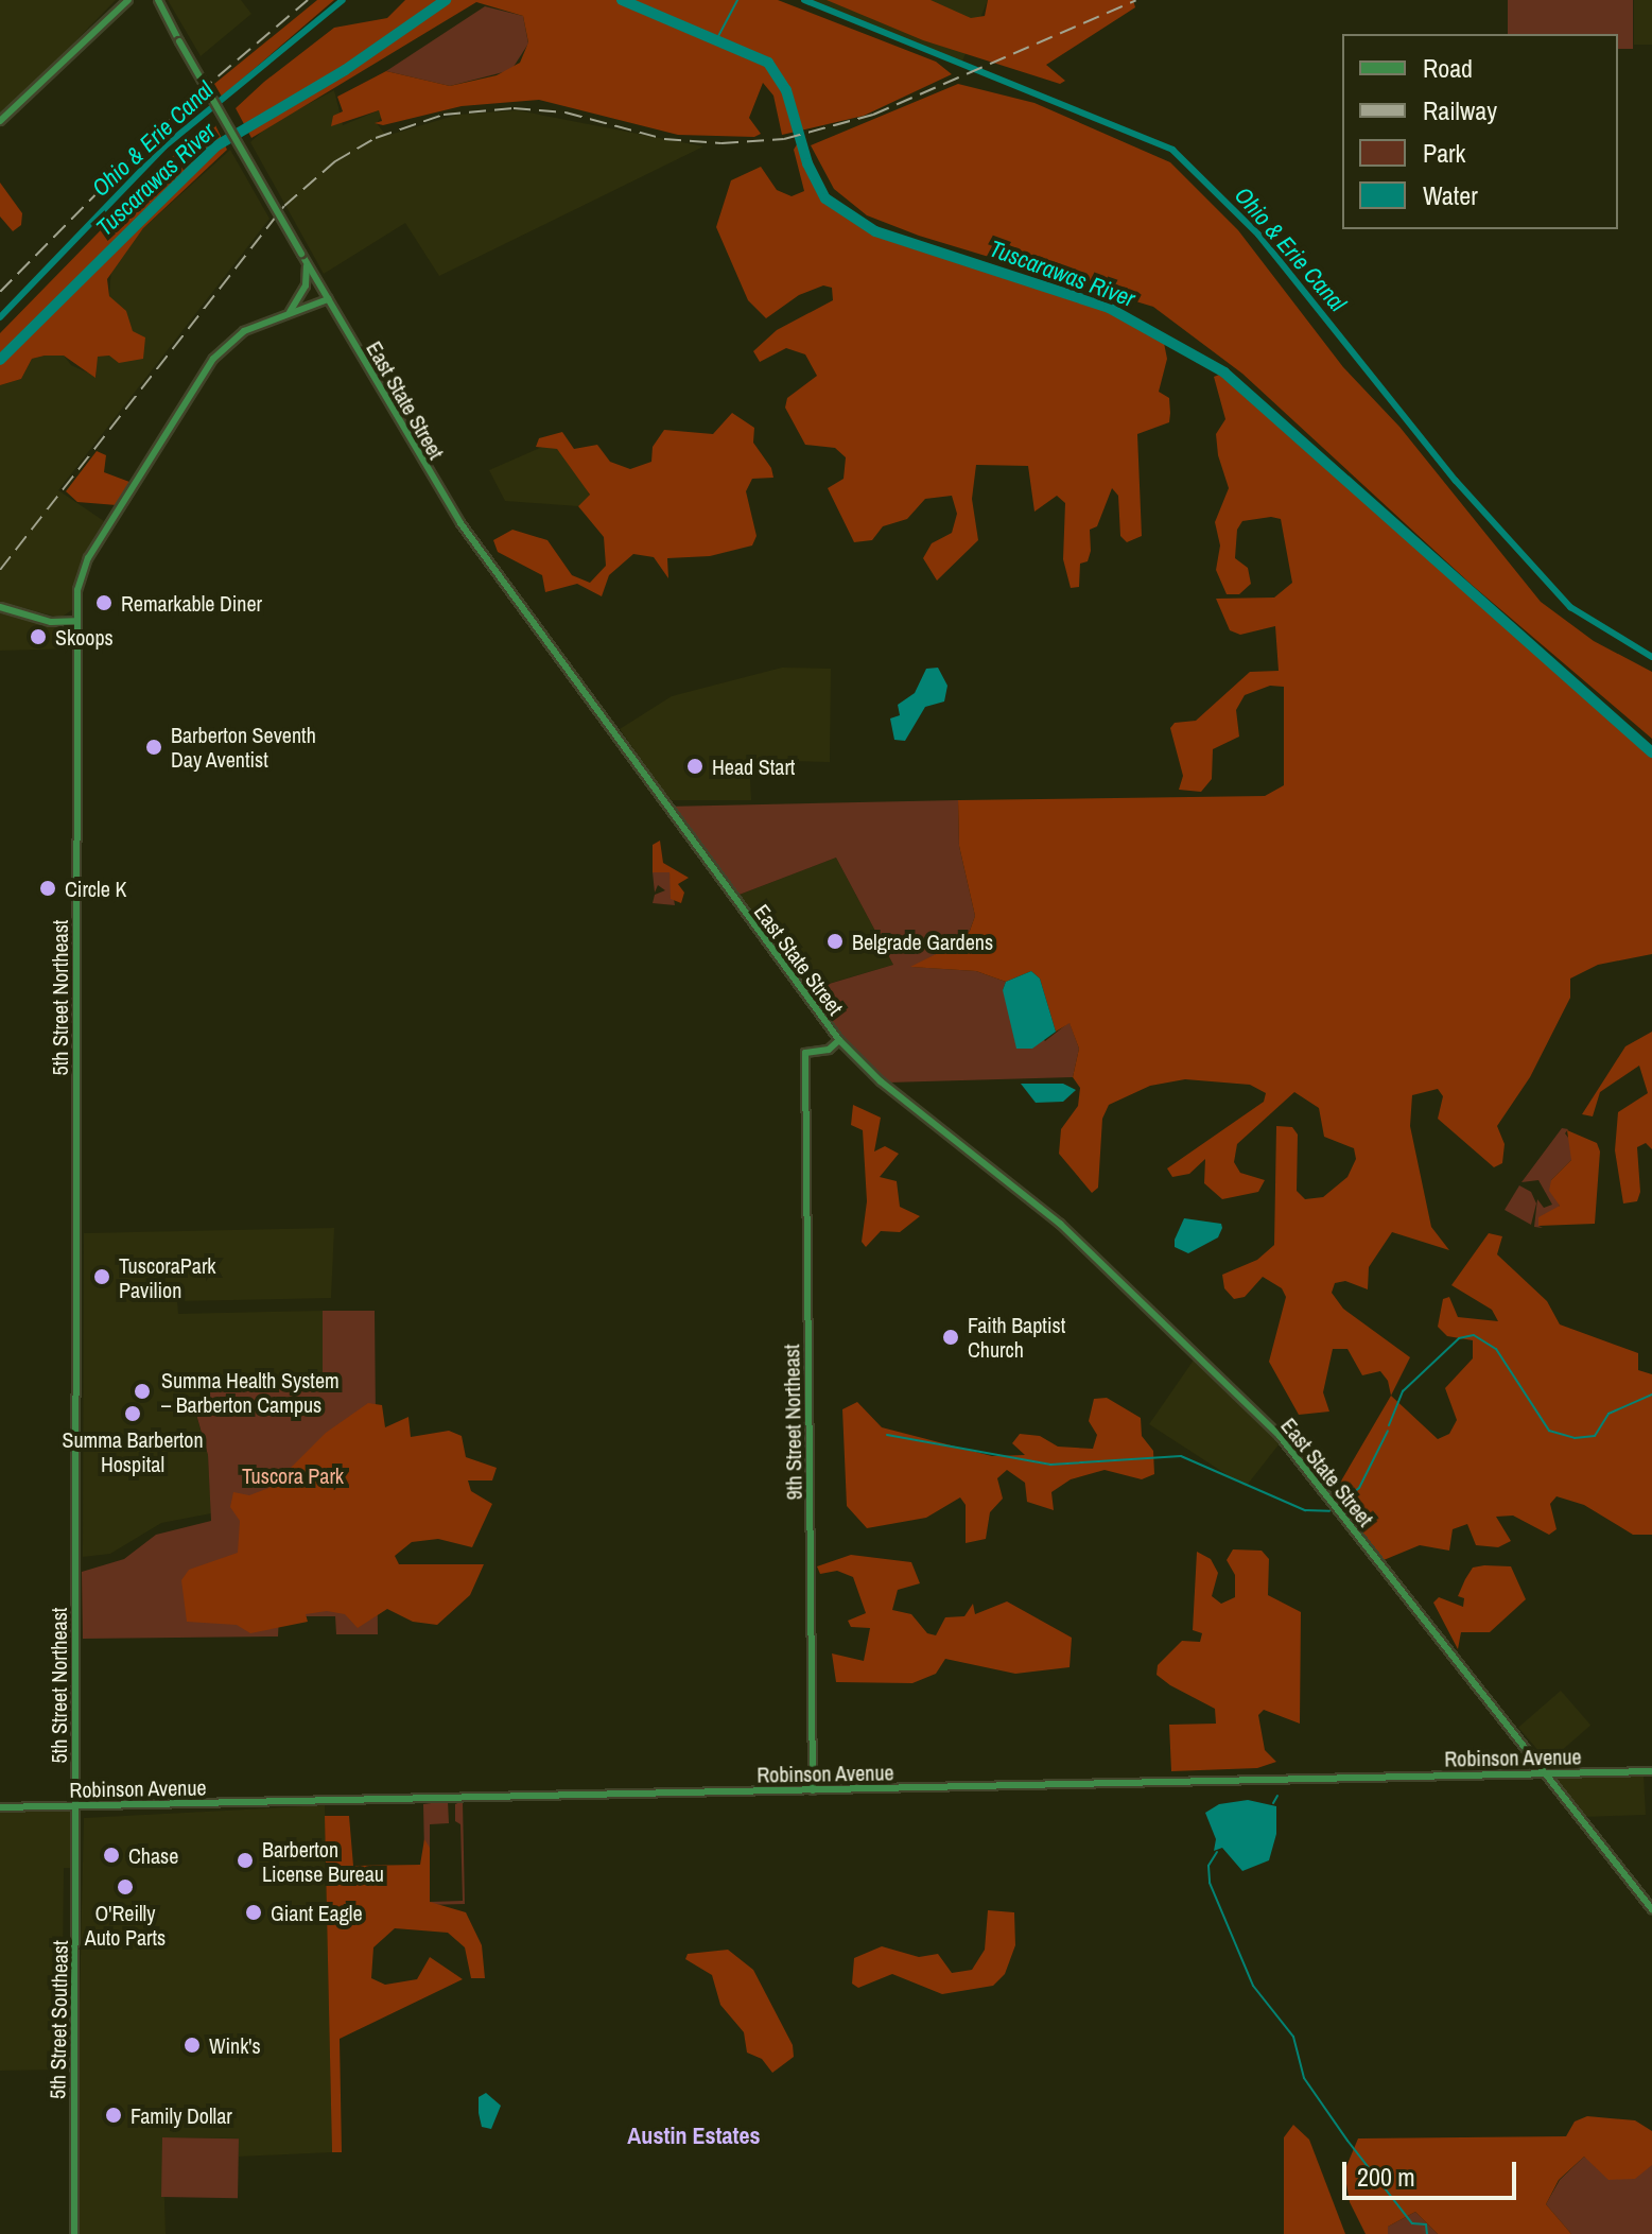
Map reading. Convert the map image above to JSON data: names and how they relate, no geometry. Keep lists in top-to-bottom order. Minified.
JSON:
{"streets":{"main road":["East State Street","5th Street Northeast","9th Street Northeast","Robinson Avenue","5th Street Southeast"]},"crossings":[["East State Street","5th Street Northeast"],["East State Street","9th Street Northeast"],["East State Street","Robinson Avenue"],["5th Street Northeast","Robinson Avenue"],["5th Street Northeast","5th Street Southeast"],["9th Street Northeast","Robinson Avenue"],["Robinson Avenue","5th Street Southeast"]],"districts":["Austin Estates"],"water":["Ohio & Erie Canal","Tuscarawas River"],"parks":["Tuscora Park"],"places":["Remarkable Diner","Skoops","Barberton Seventh Day Aventist","Head Start","Circle K","Belgrade Gardens","TuscoraPark Pavilion","Faith Baptist Church","Summa Health System – Barberton Campus","Summa Barberton Hospital","Chase","Barberton License Bureau","O'Reilly Auto Parts","Giant Eagle","Wink's","Family Dollar"],"legend":["Road","Railway","Park","Water"],"scale_bar":"200 m"}
